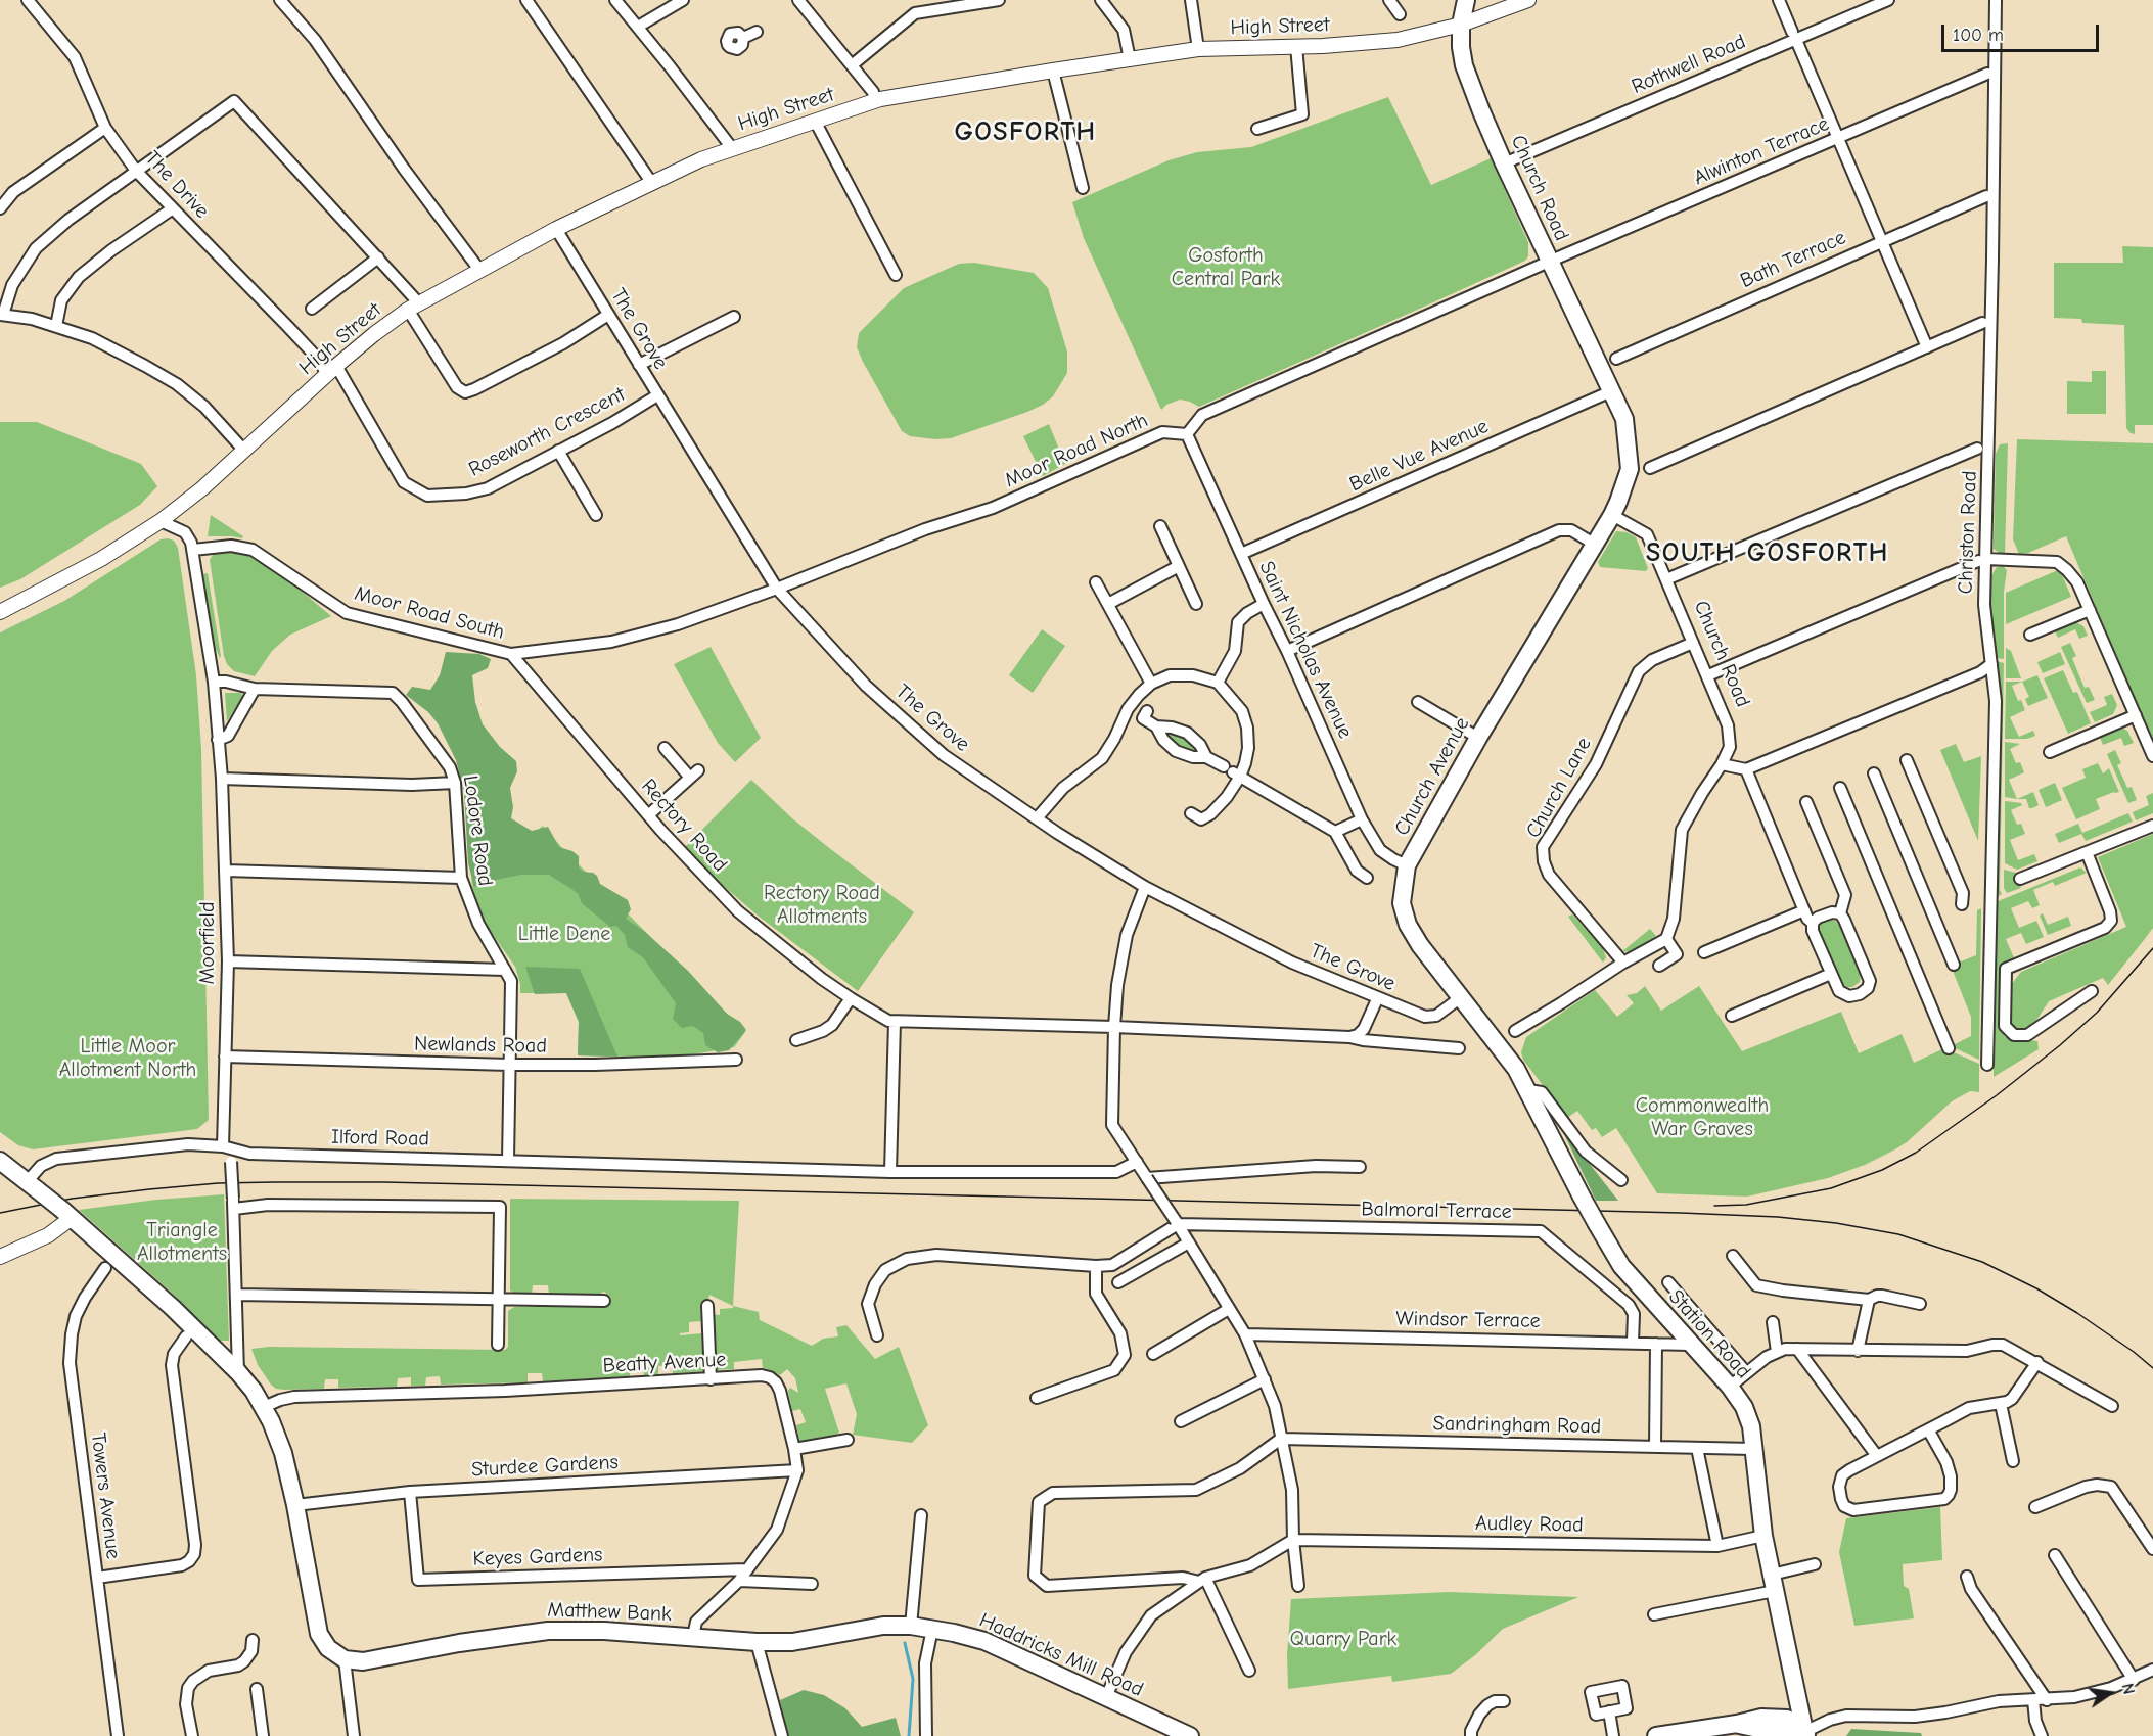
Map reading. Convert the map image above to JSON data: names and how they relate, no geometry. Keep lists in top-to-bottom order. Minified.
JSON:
{"streets":{"main road":["High Street","Church Road","Church Avenue","Station Road","Matthew Bank","Haddricks Mill Road"],"street":["Rothwell Road","Alwinton Terrace","The Drive","Bath Terrace","The Grove","Roseworth Crescent","Moor Road North","Belle Vue Avenue","Christon Road","Moor Road South","Saint Nicholas Avenue","Church Lane","Rectory Road","Lodore Road","Moorfield","Newlands Road","Ilford Road","Balmoral Terrace","Windsor Terrace","Beatty Avenue","Sandringham Road","Sturdee Gardens","Towers Avenue","Audley Road","Keyes Gardens"]},"crossings":[["High Street","The Drive"],["High Street","Church Road"],["High Street","The Grove"],["High Street","Roseworth Crescent"],["Rothwell Road","Church Road"],["Alwinton Terrace","Church Road"],["The Drive","Roseworth Crescent"],["Church Road","Belle Vue Avenue"],["Church Road","Church Avenue"],["Church Road","Church Lane"],["The Grove","Roseworth Crescent"],["The Grove","Moor Road North"],["The Grove","Moor Road South"],["The Grove","Church Avenue"],["Moor Road North","Moor Road South"],["Moor Road North","Saint Nicholas Avenue"],["Belle Vue Avenue","Saint Nicholas Avenue"],["Moor Road South","Rectory Road"],["Moor Road South","Moorfield"],["Saint Nicholas Avenue","Church Avenue"],["Church Avenue","Station Road"],["Lodore Road","Moorfield"],["Lodore Road","Newlands Road"],["Lodore Road","Ilford Road"],["Moorfield","Newlands Road"],["Moorfield","Ilford Road"],["Balmoral Terrace","Windsor Terrace"],["Windsor Terrace","Station Road"],["Station Road","Sandringham Road"],["Station Road","Audley Road"],["Beatty Avenue","Sturdee Gardens"],["Beatty Avenue","Keyes Gardens"],["Beatty Avenue","Matthew Bank"],["Sturdee Gardens","Keyes Gardens"],["Matthew Bank","Haddricks Mill Road"]],"districts":["GOSFORTH","SOUTH GOSFORTH"],"parks":["Gosforth Central Park","Rectory Road Allotments","Little Dene","Little Moor Allotment North","Commonwealth War Graves","Triangle Allotments","Quarry Park"],"scale_bar":"100 m","north":"right"}
